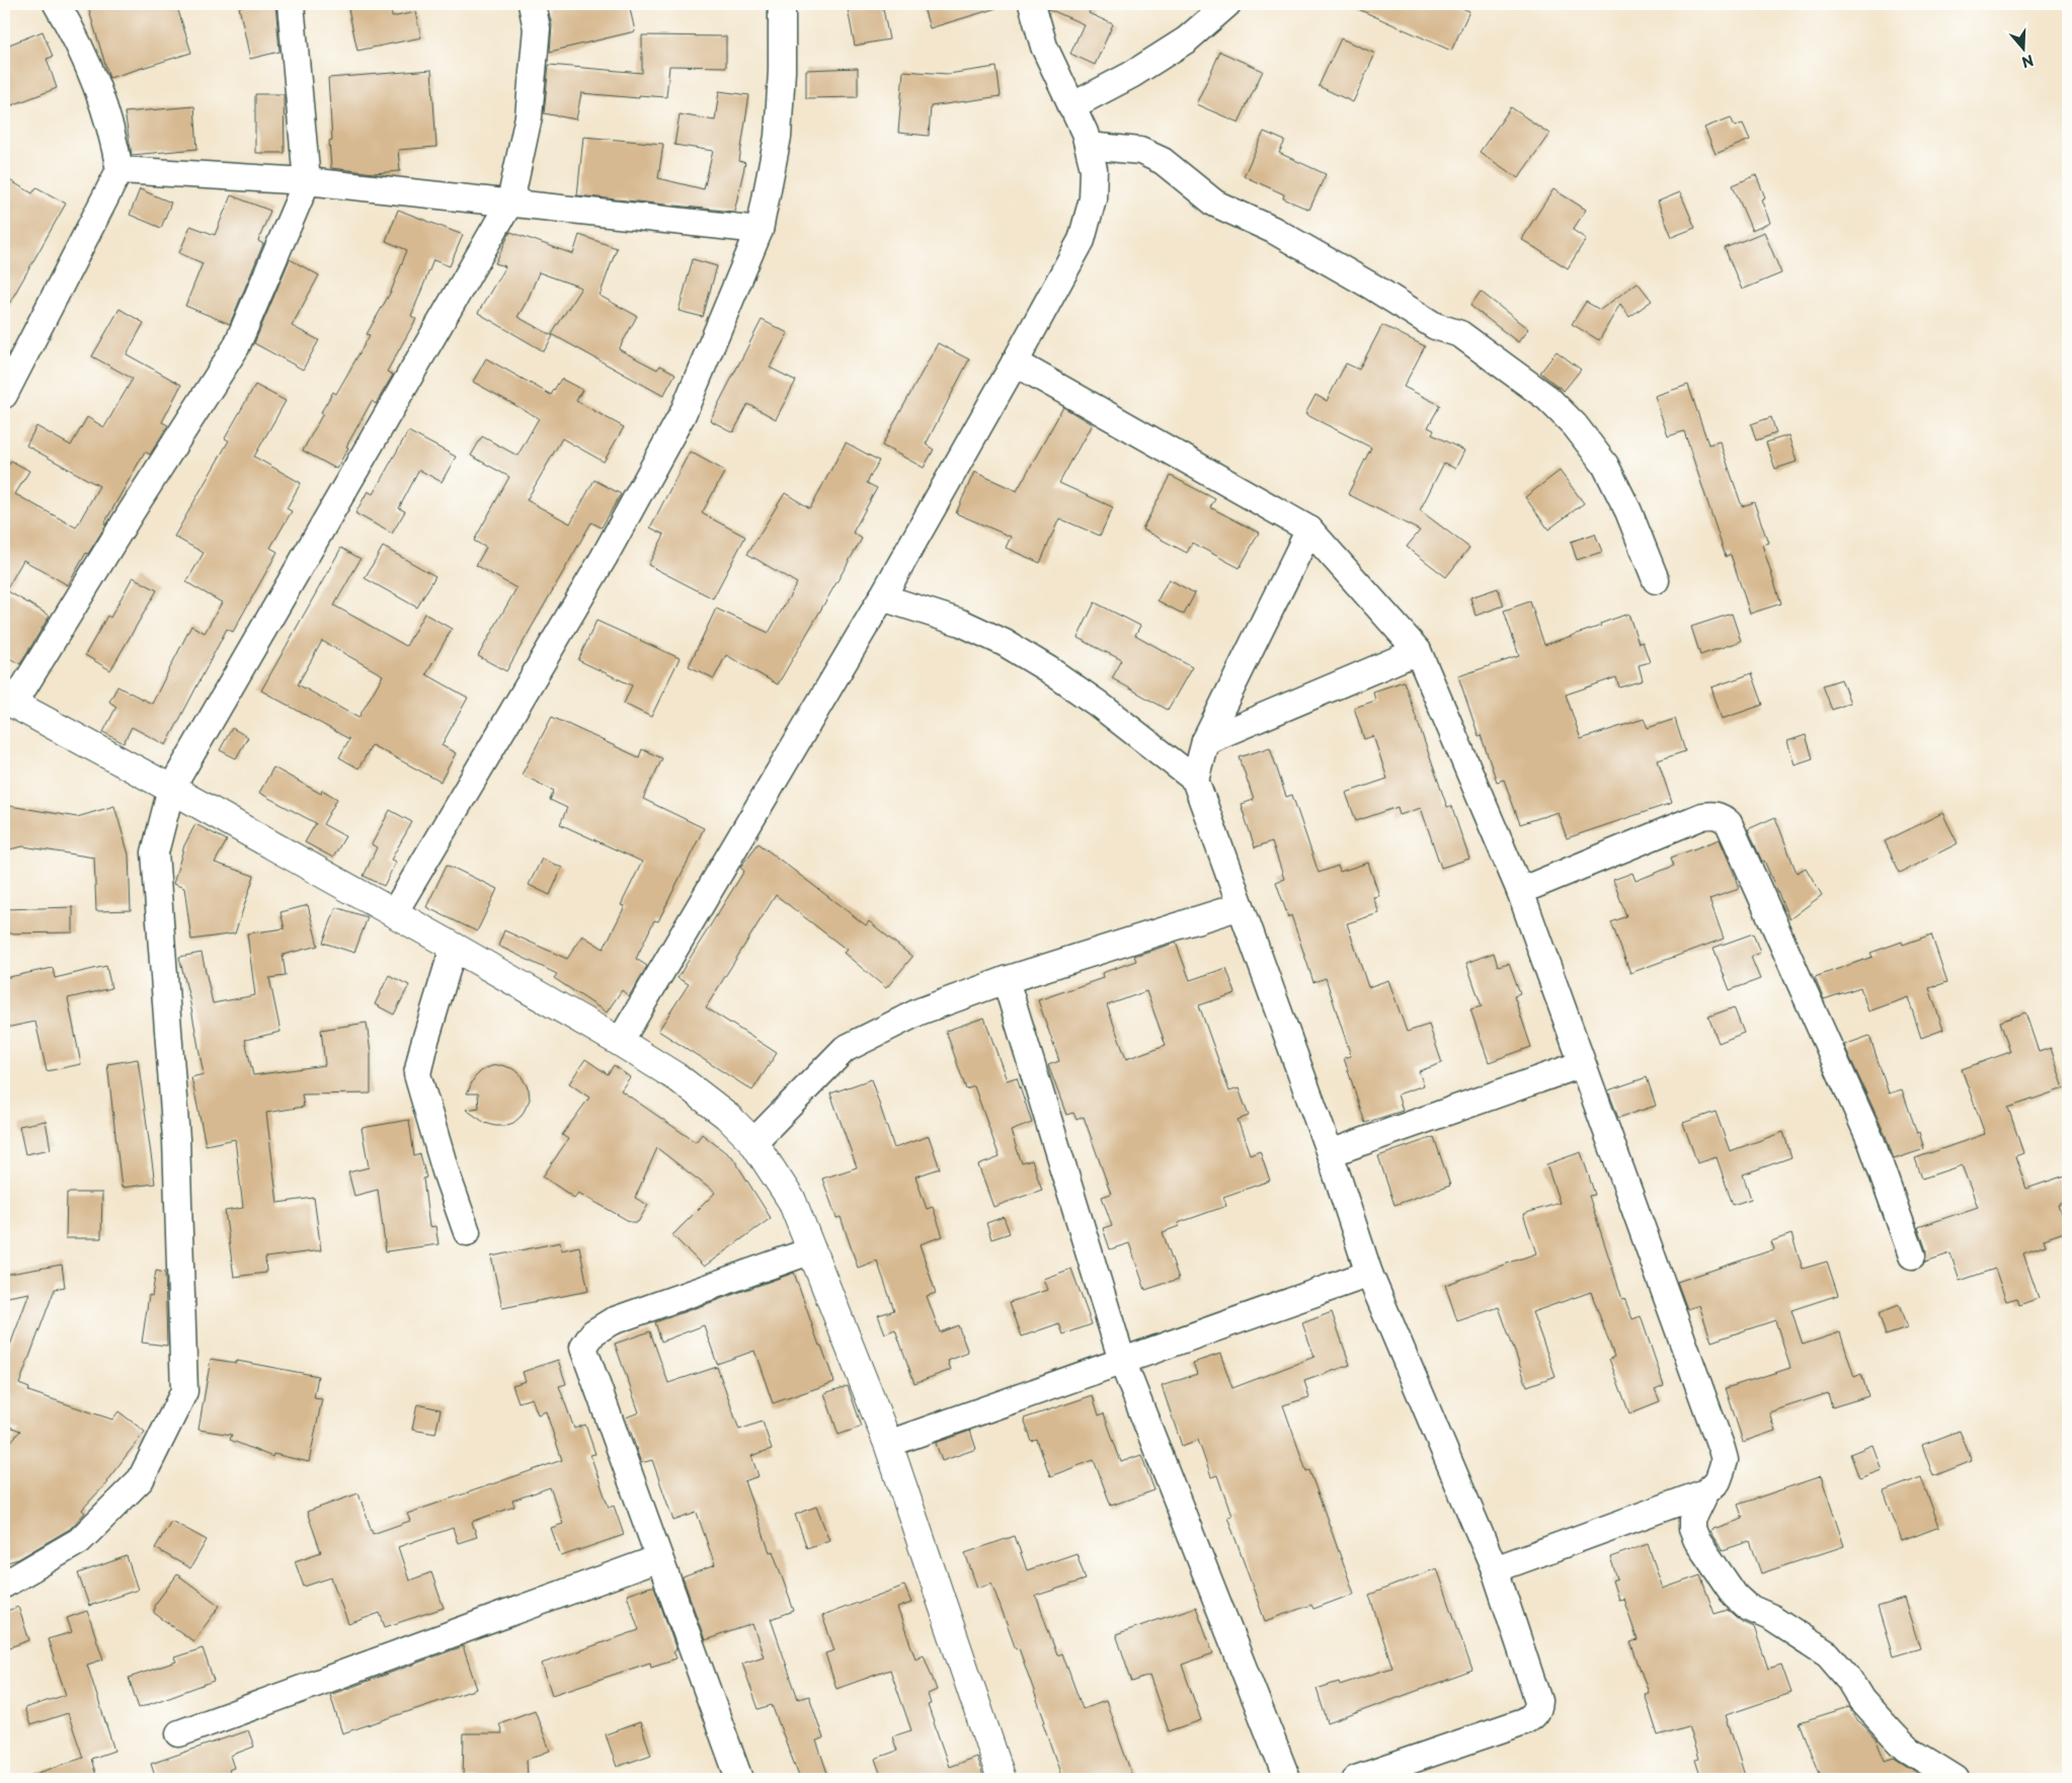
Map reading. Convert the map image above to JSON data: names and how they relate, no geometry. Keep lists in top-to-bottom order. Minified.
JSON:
{"north":"bottom"}
